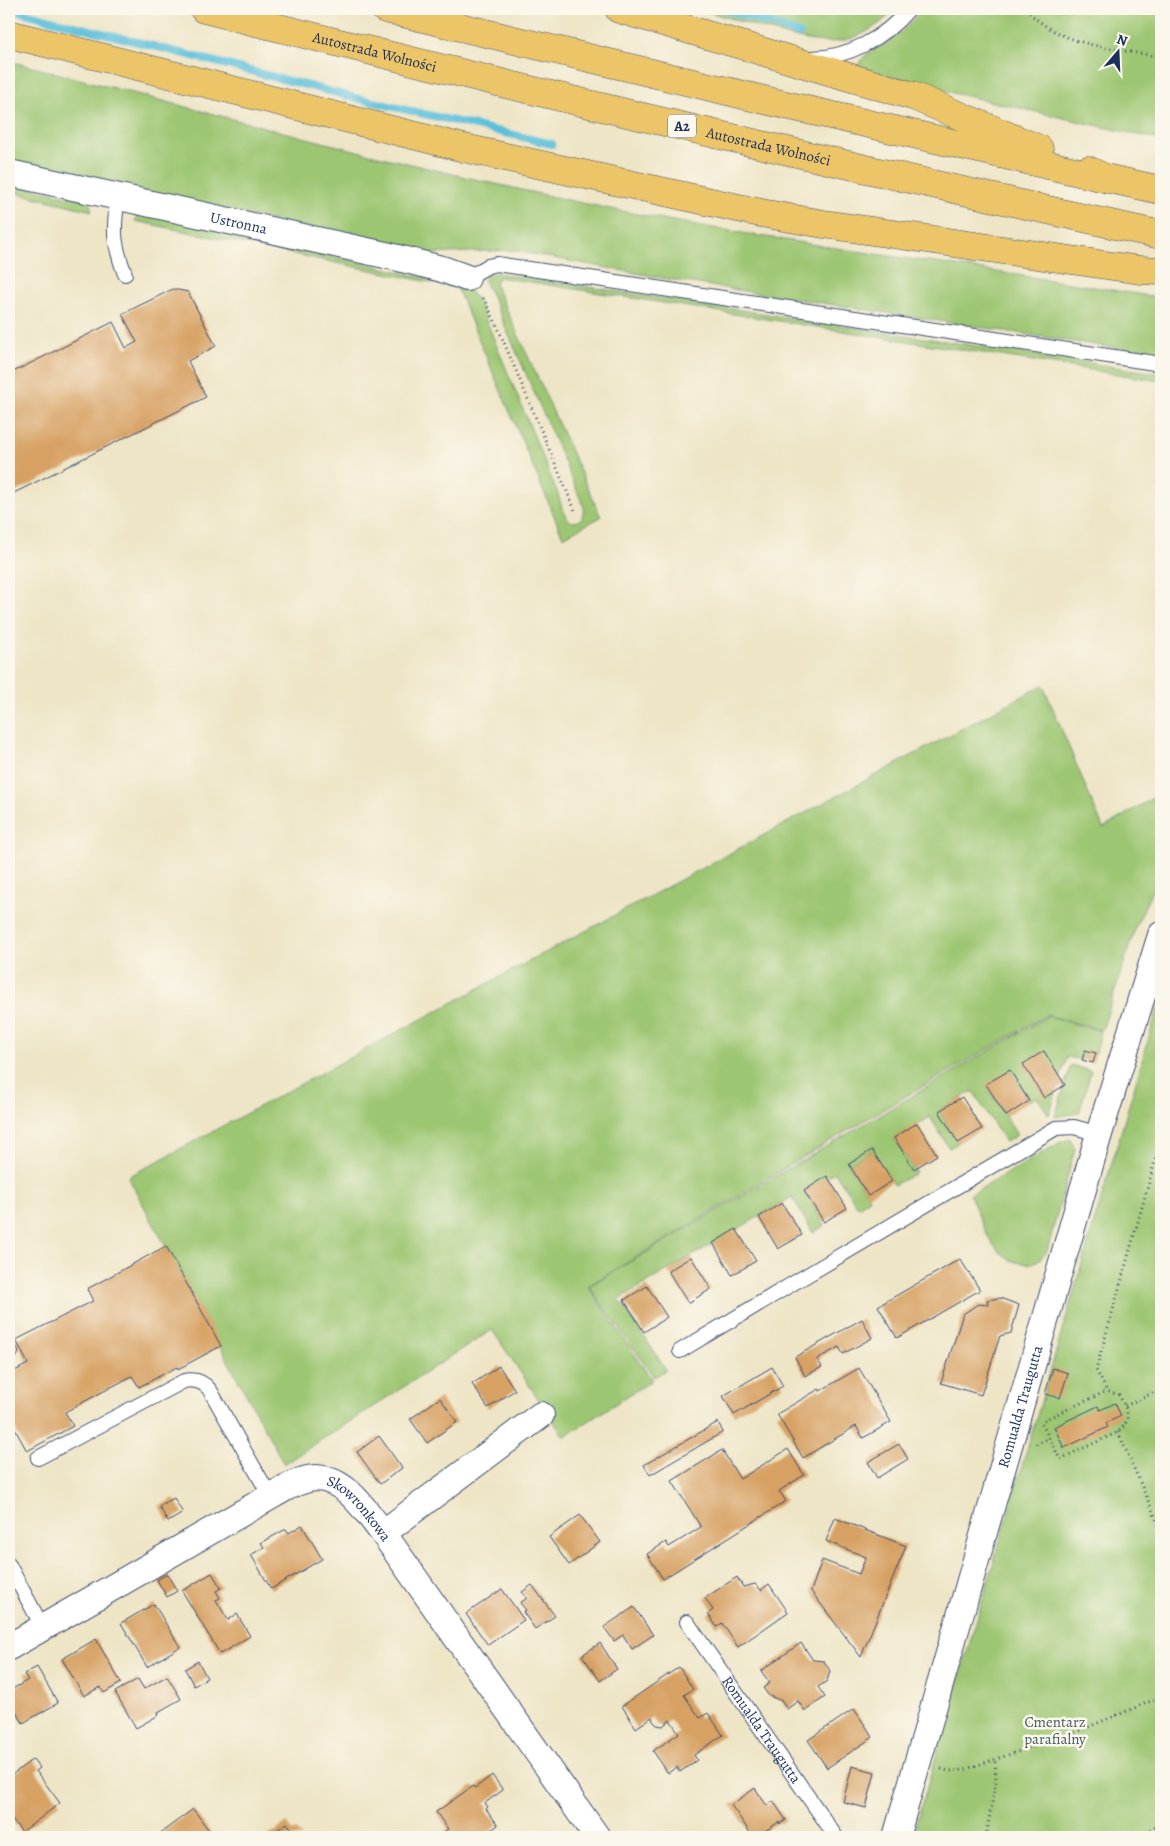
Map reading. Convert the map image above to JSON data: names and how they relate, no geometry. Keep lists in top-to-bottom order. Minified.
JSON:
{"streets":{"highway":["Autostrada Wolności","A2"],"street":["Ustronna","Romualda Traugutta","Skowronkowa"]},"parks":["Cmentarz parafialny"],"north":"top"}
